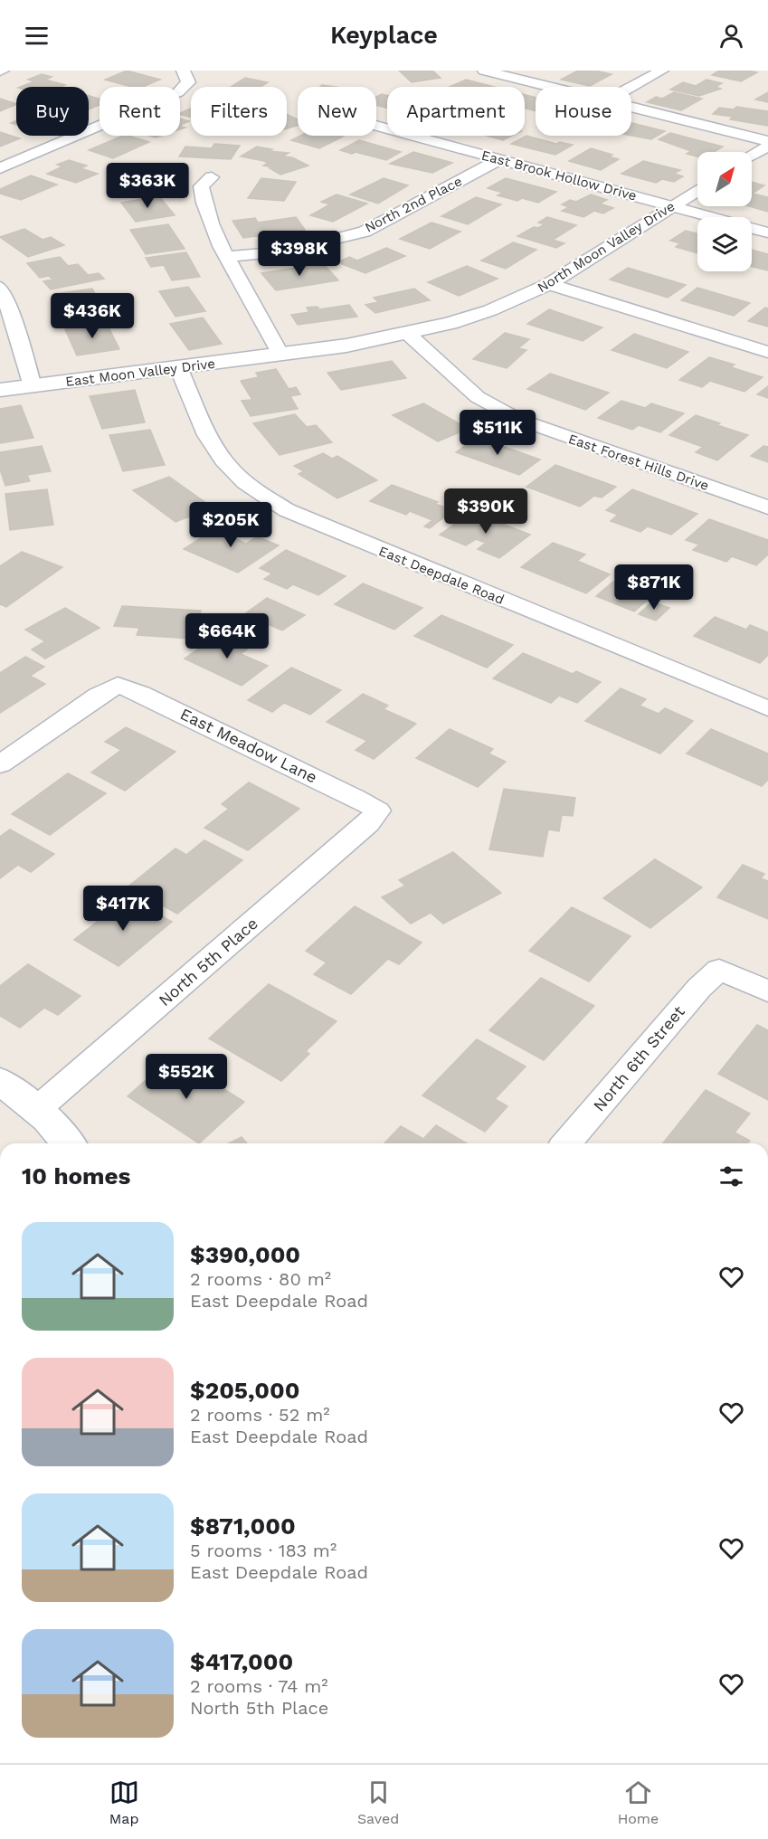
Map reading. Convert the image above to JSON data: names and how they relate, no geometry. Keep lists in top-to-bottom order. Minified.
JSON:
{"streets":{"street":["East Brook Hollow Drive","North 2nd Place","North Moon Valley Drive","East Moon Valley Drive","East Forest Hills Drive","East Deepdale Road","East Meadow Lane","North 5th Place","North 6th Street"]},"crossings":[["East Brook Hollow Drive","North 2nd Place"],["East Brook Hollow Drive","North Moon Valley Drive"],["North Moon Valley Drive","East Moon Valley Drive"],["North Moon Valley Drive","East Forest Hills Drive"],["East Moon Valley Drive","East Deepdale Road"],["East Meadow Lane","North 5th Place"]],"north":"top right","page":{"header":"Keyplace","chip":["Buy","Rent","Filters","New","Apartment","House"],"price":["$363K","$398K","$436K","$511K","$390K","$205K","$871K","$664K","$417K","$552K"],"heading":"10 homes","list":[{"name":"$390,000","note":"2 rooms · 80 m² · East Deepdale Road"},{"name":"$205,000","note":"2 rooms · 52 m² · East Deepdale Road"},{"name":"$871,000","note":"5 rooms · 183 m² · East Deepdale Road"},{"name":"$417,000","note":"2 rooms · 74 m² · North 5th Place"}],"tabs":["Map","Saved","Home"]}}
